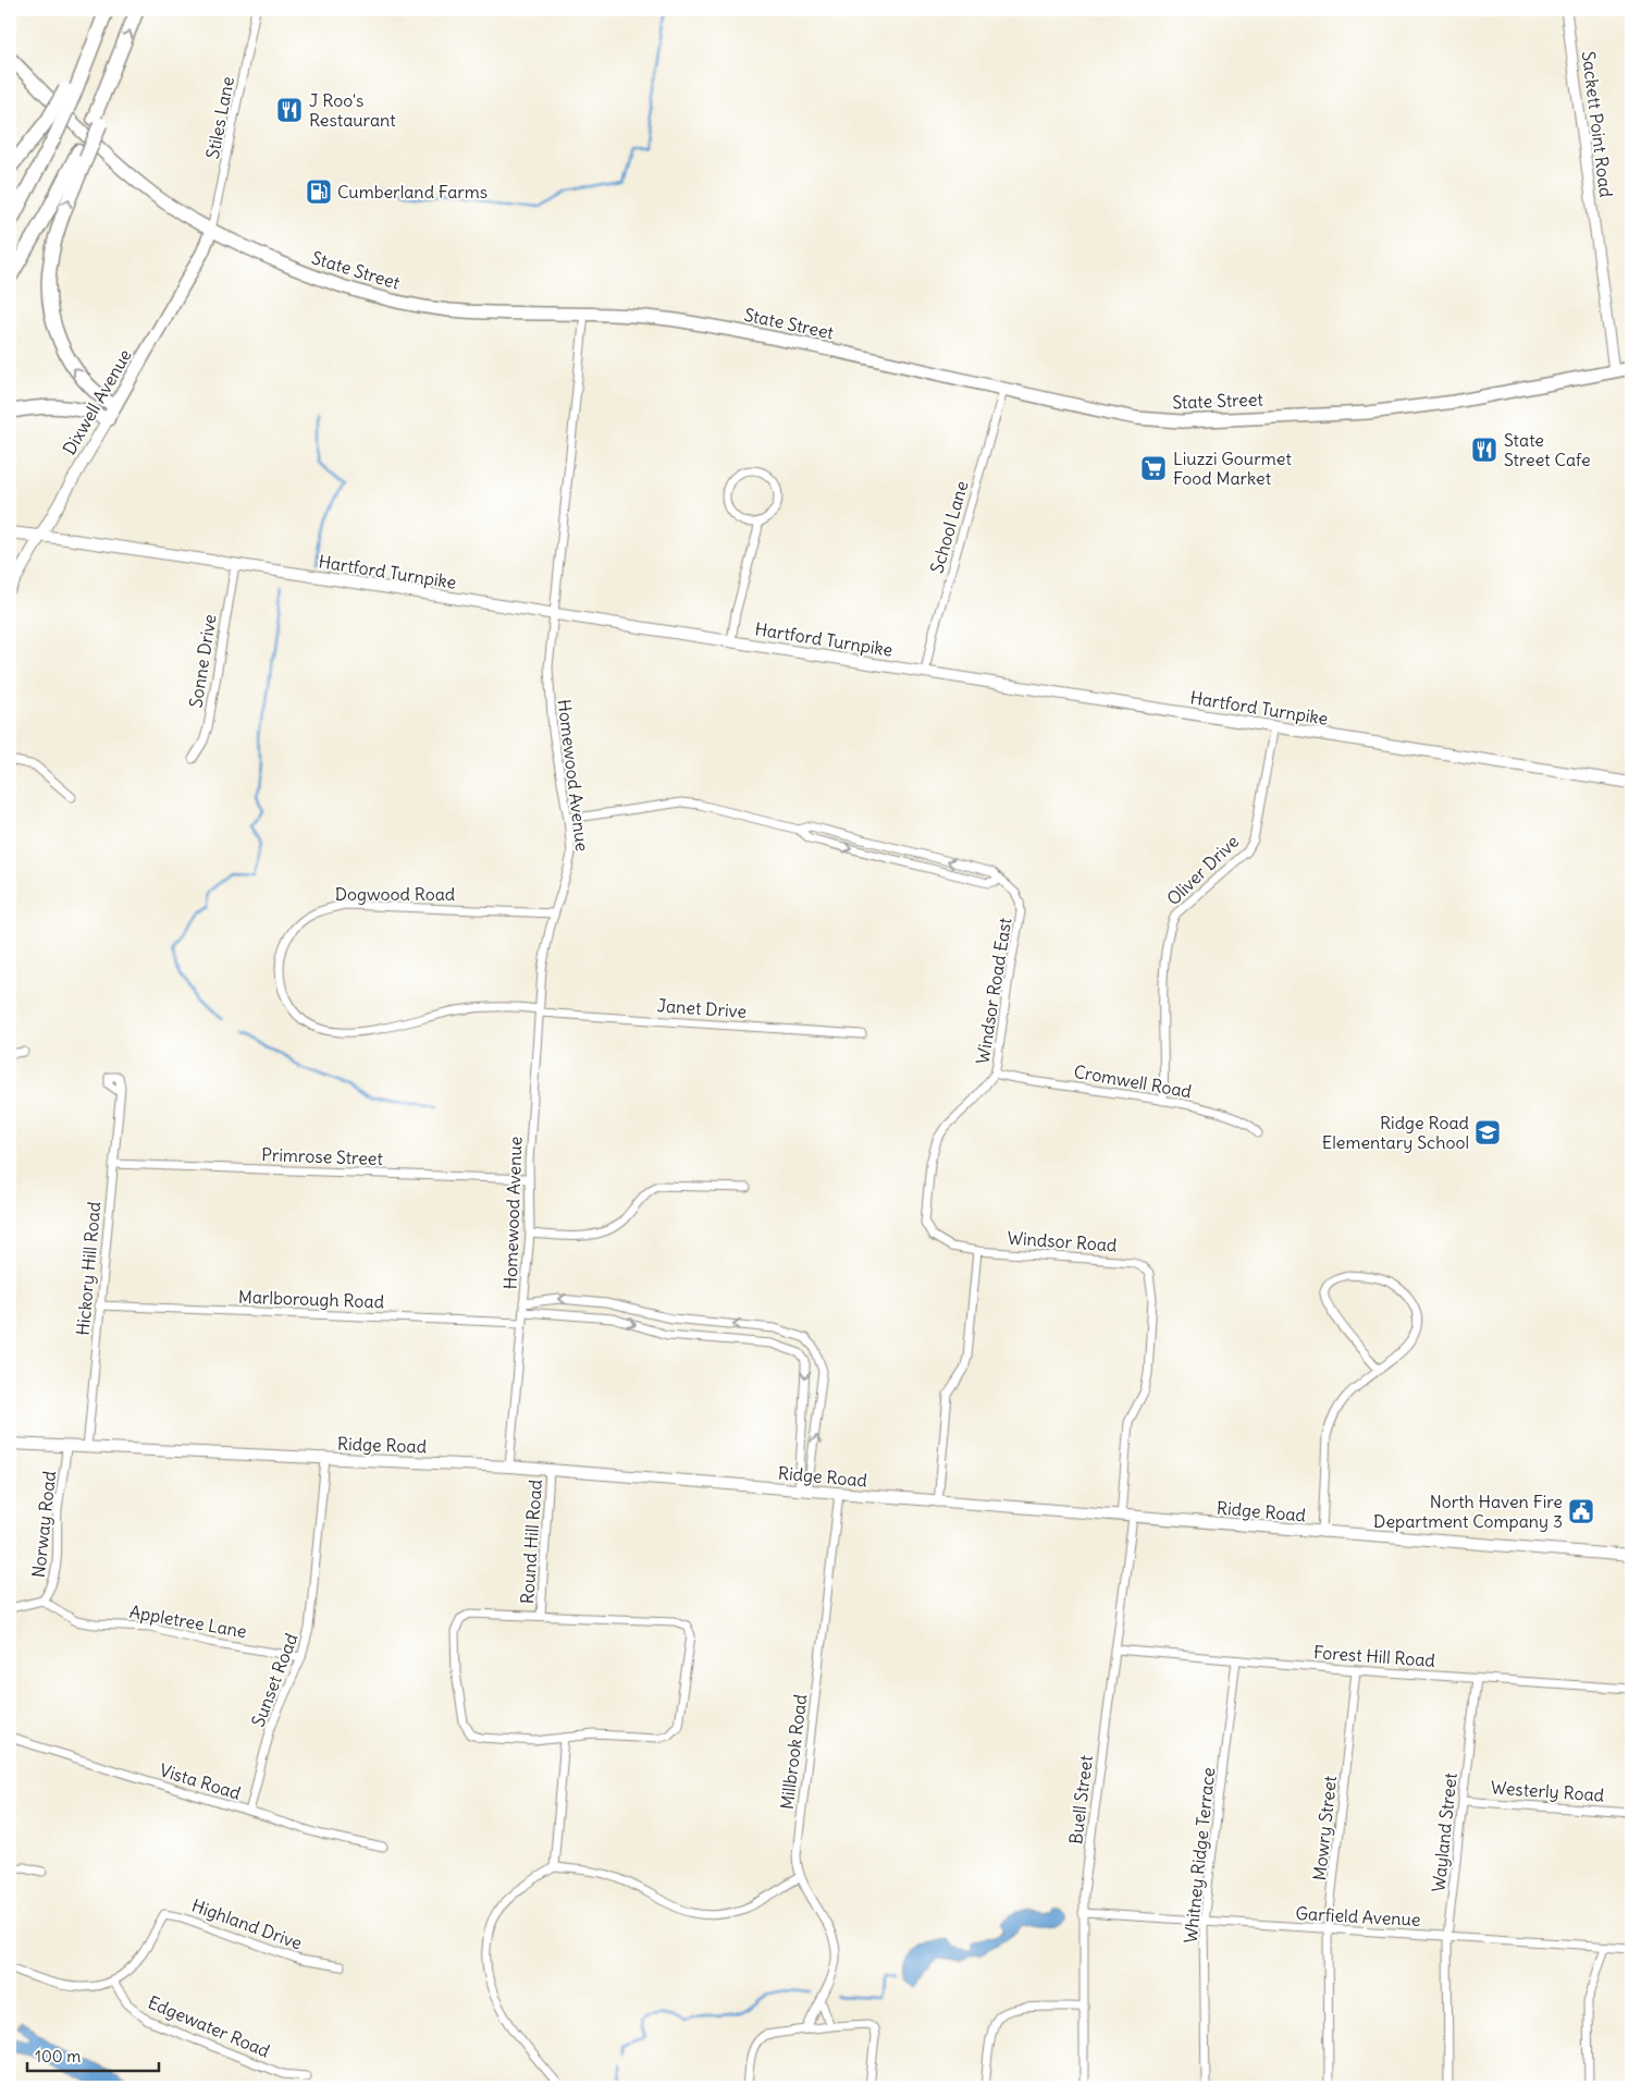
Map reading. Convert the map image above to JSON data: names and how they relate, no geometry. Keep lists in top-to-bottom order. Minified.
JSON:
{"streets":{"main road":["State Street","Dixwell Avenue","Hartford Turnpike","Ridge Road"],"street":["Stiles Lane","Sackett Point Road","School Lane","Sonne Drive","Homewood Avenue","Oliver Drive","Dogwood Road","Windsor Road East","Janet Drive","Cromwell Road","Primrose Street","Windsor Road","Hickory Hill Road","Marlborough Road","Norway Road","Round Hill Road","Appletree Lane","Forest Hill Road","Sunset Road","Millbrook Road","Vista Road","Westerly Road","Buell Street","Mowry Street","Wayland Street","Whitney Ridge Terrace","Garfield Avenue","Highland Drive","Edgewater Road"]},"crossings":[["Stiles Lane","State Street"],["Stiles Lane","Dixwell Avenue"],["Sackett Point Road","State Street"],["State Street","Dixwell Avenue"],["State Street","School Lane"],["State Street","Homewood Avenue"],["Dixwell Avenue","Hartford Turnpike"],["School Lane","Hartford Turnpike"],["Hartford Turnpike","Sonne Drive"],["Hartford Turnpike","Homewood Avenue"],["Hartford Turnpike","Oliver Drive"],["Homewood Avenue","Dogwood Road"],["Homewood Avenue","Windsor Road East"],["Homewood Avenue","Janet Drive"],["Homewood Avenue","Primrose Street"],["Homewood Avenue","Marlborough Road"],["Homewood Avenue","Ridge Road"],["Oliver Drive","Cromwell Road"],["Dogwood Road","Janet Drive"],["Windsor Road East","Cromwell Road"],["Windsor Road East","Windsor Road"],["Primrose Street","Hickory Hill Road"],["Windsor Road","Ridge Road"],["Hickory Hill Road","Marlborough Road"],["Hickory Hill Road","Ridge Road"],["Ridge Road","Norway Road"],["Ridge Road","Round Hill Road"],["Ridge Road","Sunset Road"],["Ridge Road","Millbrook Road"],["Ridge Road","Buell Street"],["Norway Road","Appletree Lane"],["Appletree Lane","Sunset Road"],["Forest Hill Road","Buell Street"],["Forest Hill Road","Mowry Street"],["Forest Hill Road","Wayland Street"],["Forest Hill Road","Whitney Ridge Terrace"],["Sunset Road","Vista Road"],["Westerly Road","Wayland Street"],["Buell Street","Garfield Avenue"],["Mowry Street","Garfield Avenue"],["Wayland Street","Garfield Avenue"],["Whitney Ridge Terrace","Garfield Avenue"],["Highland Drive","Edgewater Road"]],"places":{"restaurant":["J Roo's Restaurant","State Street Cafe"],"fuel station":["Cumberland Farms"],"supermarket":["Liuzzi Gourmet Food Market"],"school or university":["Ridge Road Elementary School"],"public building":["North Haven Fire Department Company 3"]},"scale_bar":"100 m"}
